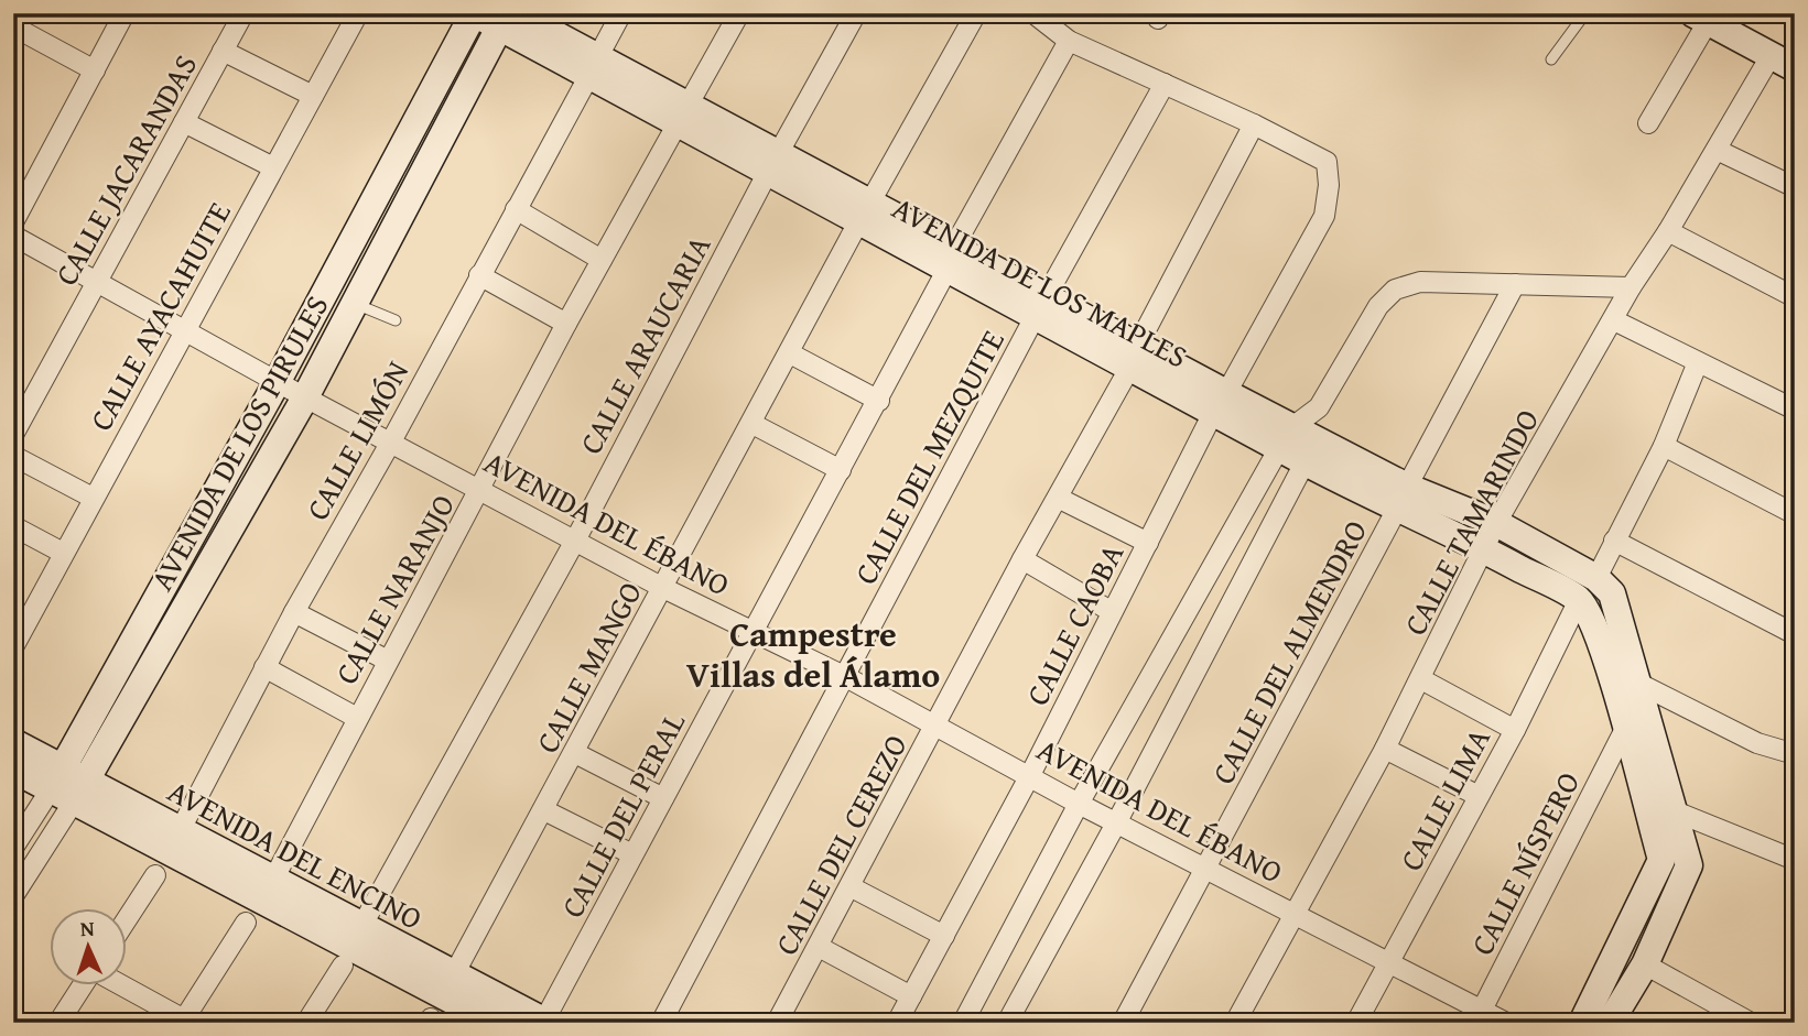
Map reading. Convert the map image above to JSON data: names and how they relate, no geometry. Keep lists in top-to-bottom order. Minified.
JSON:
{"streets":{"street":["CALLE JACARANDAS","AVENIDA DE LOS MAPLES","CALLE AYACAHUITE","CALLE ARAUCARIA","CALLE LIMÓN","AVENIDA DE LOS PIRULES","CALLE DEL MEZQUITE","CALLE TAMARINDO","AVENIDA DEL ÉBANO","CALLE NARANJO","CALLE CAOBA","CALLE DEL ALMENDRO","CALLE MANGO","CALLE LIMA","CALLE DEL PERAL","CALLE DEL CEREZO","AVENIDA DEL ENCINO","CALLE NÍSPERO"]},"crossings":[["CALLE JACARANDAS","AVENIDA DEL ÉBANO"],["AVENIDA DE LOS MAPLES","CALLE ARAUCARIA"],["AVENIDA DE LOS MAPLES","CALLE LIMÓN"],["AVENIDA DE LOS MAPLES","AVENIDA DE LOS PIRULES"],["AVENIDA DE LOS MAPLES","CALLE DEL MEZQUITE"],["AVENIDA DE LOS MAPLES","CALLE TAMARINDO"],["AVENIDA DE LOS MAPLES","CALLE NARANJO"],["AVENIDA DE LOS MAPLES","CALLE CAOBA"],["AVENIDA DE LOS MAPLES","CALLE DEL ALMENDRO"],["AVENIDA DE LOS MAPLES","CALLE MANGO"],["AVENIDA DE LOS MAPLES","CALLE LIMA"],["AVENIDA DE LOS MAPLES","CALLE DEL PERAL"],["AVENIDA DE LOS MAPLES","CALLE DEL CEREZO"],["CALLE AYACAHUITE","AVENIDA DEL ÉBANO"],["CALLE ARAUCARIA","AVENIDA DEL ÉBANO"],["CALLE ARAUCARIA","AVENIDA DEL ENCINO"],["CALLE LIMÓN","AVENIDA DEL ÉBANO"],["CALLE LIMÓN","AVENIDA DEL ENCINO"],["AVENIDA DE LOS PIRULES","AVENIDA DEL ÉBANO"],["AVENIDA DE LOS PIRULES","AVENIDA DEL ENCINO"],["CALLE DEL MEZQUITE","AVENIDA DEL ÉBANO"],["CALLE TAMARINDO","AVENIDA DEL ÉBANO"],["AVENIDA DEL ÉBANO","CALLE NARANJO"],["AVENIDA DEL ÉBANO","CALLE CAOBA"],["AVENIDA DEL ÉBANO","CALLE DEL ALMENDRO"],["AVENIDA DEL ÉBANO","CALLE MANGO"],["AVENIDA DEL ÉBANO","CALLE LIMA"],["AVENIDA DEL ÉBANO","CALLE DEL PERAL"],["AVENIDA DEL ÉBANO","CALLE DEL CEREZO"],["AVENIDA DEL ÉBANO","CALLE NÍSPERO"],["CALLE NARANJO","AVENIDA DEL ENCINO"],["CALLE CAOBA","CALLE DEL CEREZO"],["CALLE MANGO","AVENIDA DEL ENCINO"],["CALLE DEL PERAL","AVENIDA DEL ENCINO"]],"districts":["Campestre Villas del Álamo"],"north":"top"}
